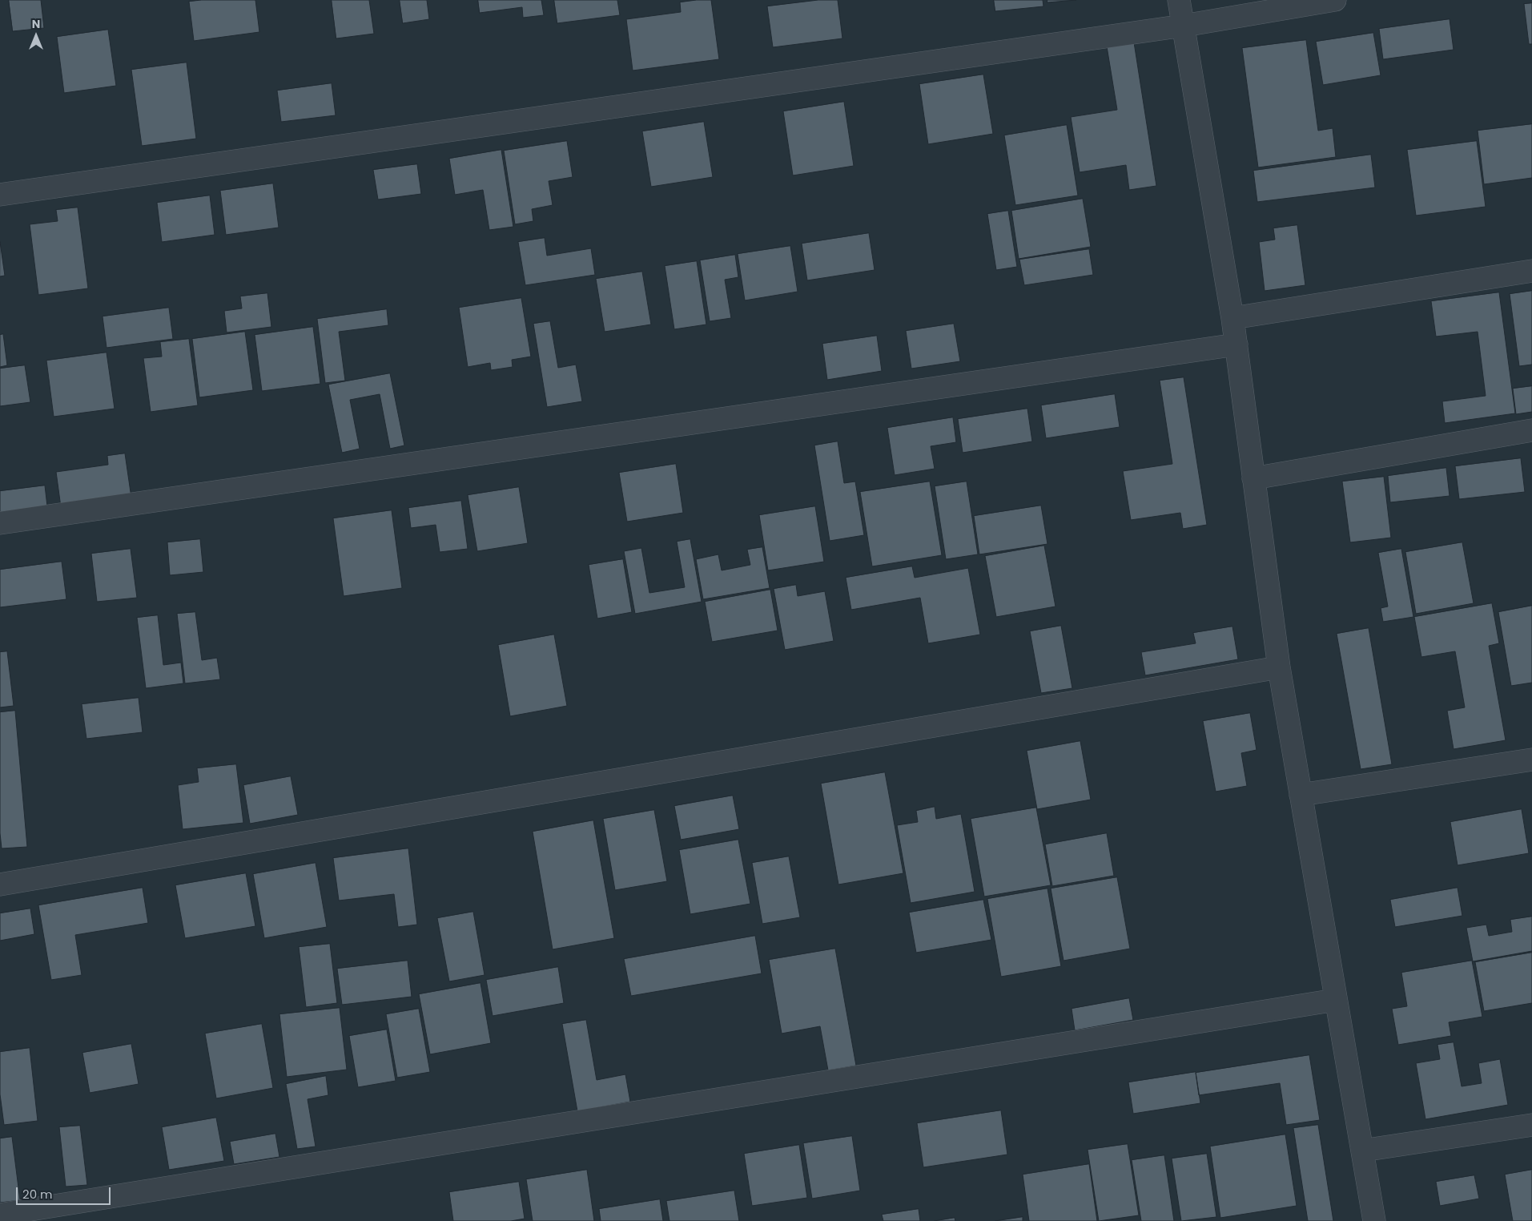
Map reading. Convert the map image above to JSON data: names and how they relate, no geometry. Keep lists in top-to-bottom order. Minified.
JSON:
{"scale_bar":"20 m","north":"top"}
